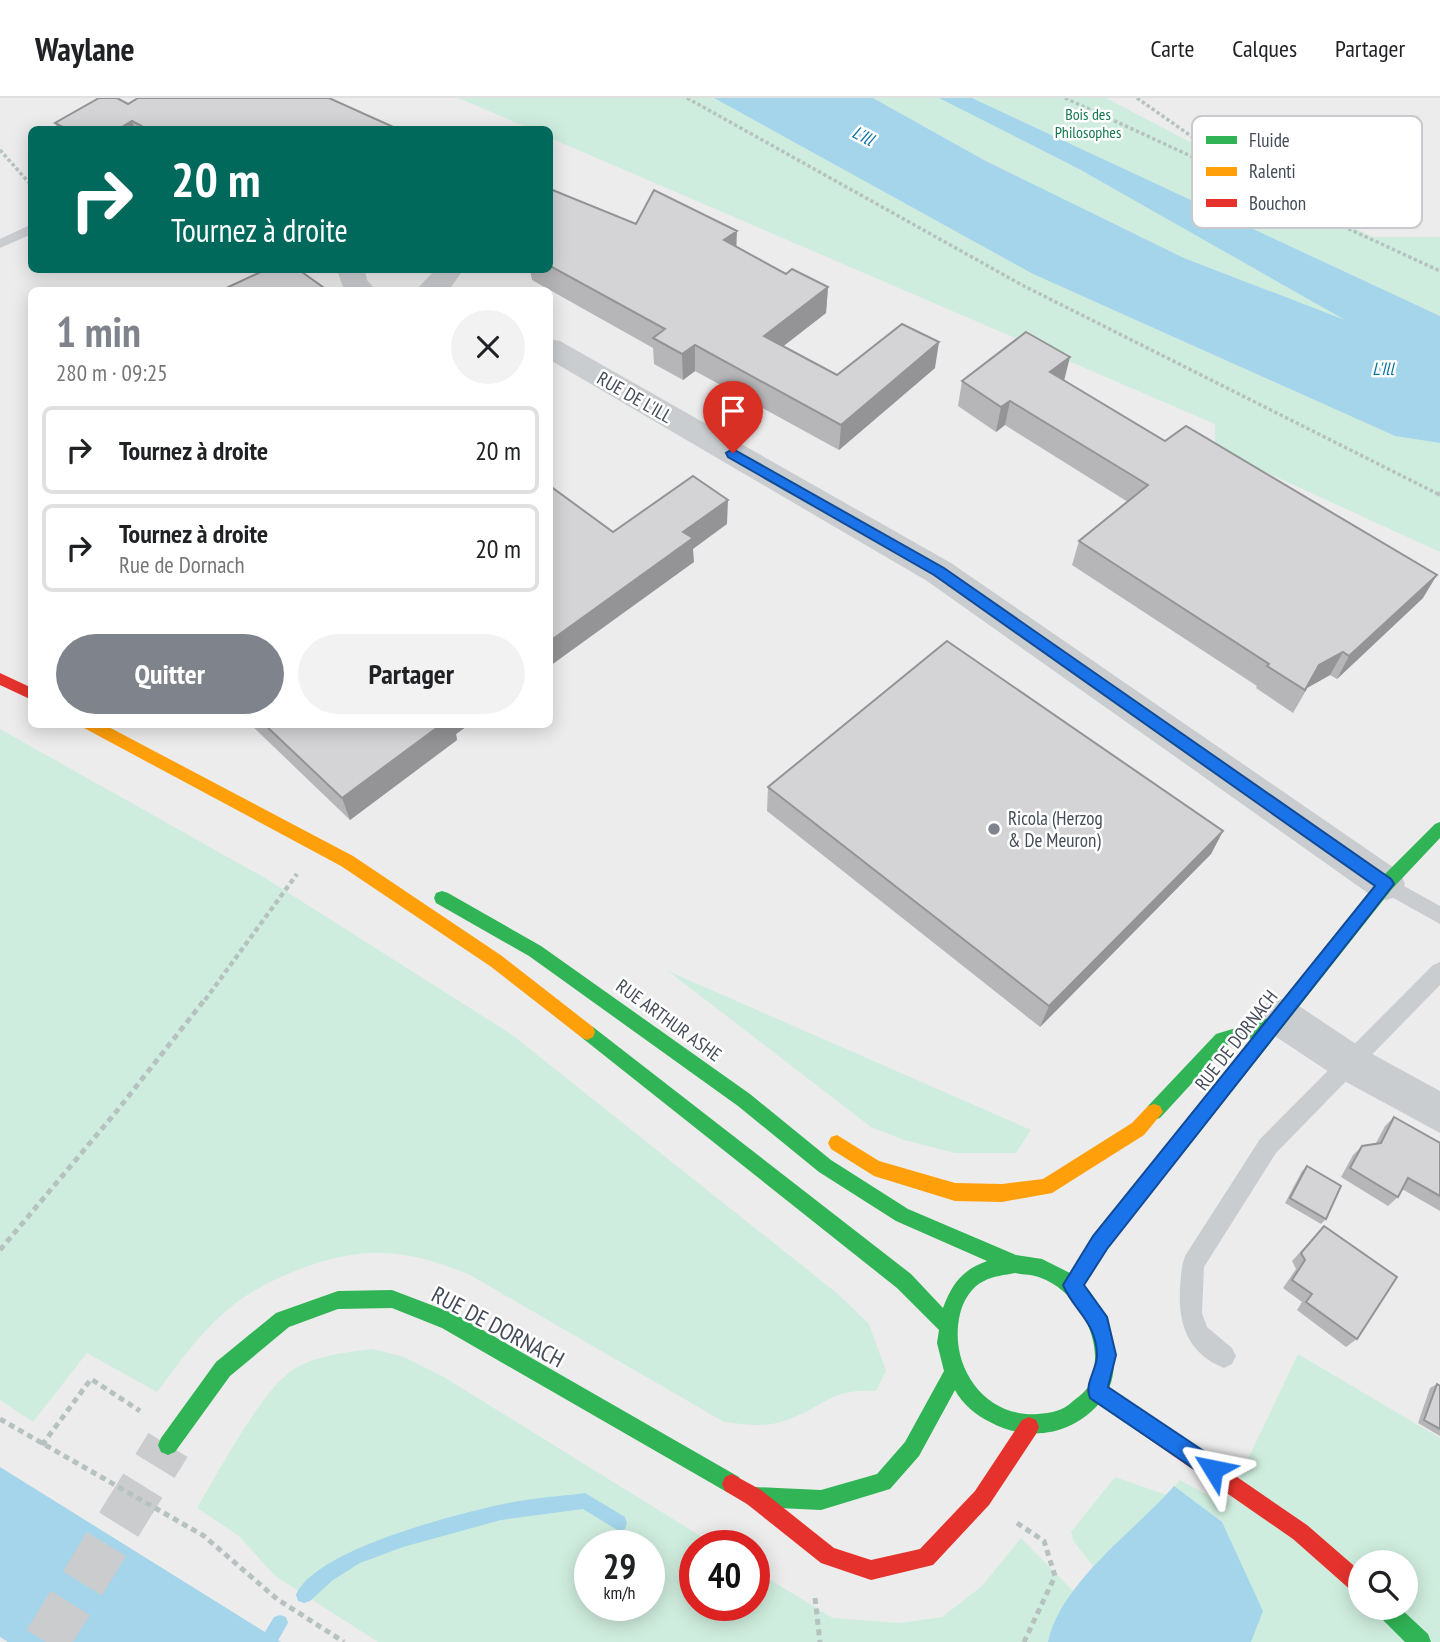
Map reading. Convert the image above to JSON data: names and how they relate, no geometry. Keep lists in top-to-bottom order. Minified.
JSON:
{"streets":{"main road":["RUE ARTHUR ASHE","RUE DE DORNACH"],"street":["RUE DE L'ILL"]},"crossings":[["RUE DE L'ILL","RUE DE DORNACH"],["RUE ARTHUR ASHE","RUE DE DORNACH"]],"water":["L'Ill"],"parks":["Bois des Philosophes"],"places":["Ricola (Herzog & De Meuron)"],"legend":["Fluide","Ralenti","Bouchon"],"page":{"header":"Waylane","nav":["Carte","Calques","Partager"],"turn":["20 m","Tournez à droite"],"heading":["1 min","280 m · 09:25"],"list":[{"name":"Tournez à droite","value":"20 m"},{"name":"Tournez à droite","note":"Rue de Dornach","value":"20 m"}],"buttons":["Quitter","Partager"],"speed":"29 km/h","limit":"40"}}
